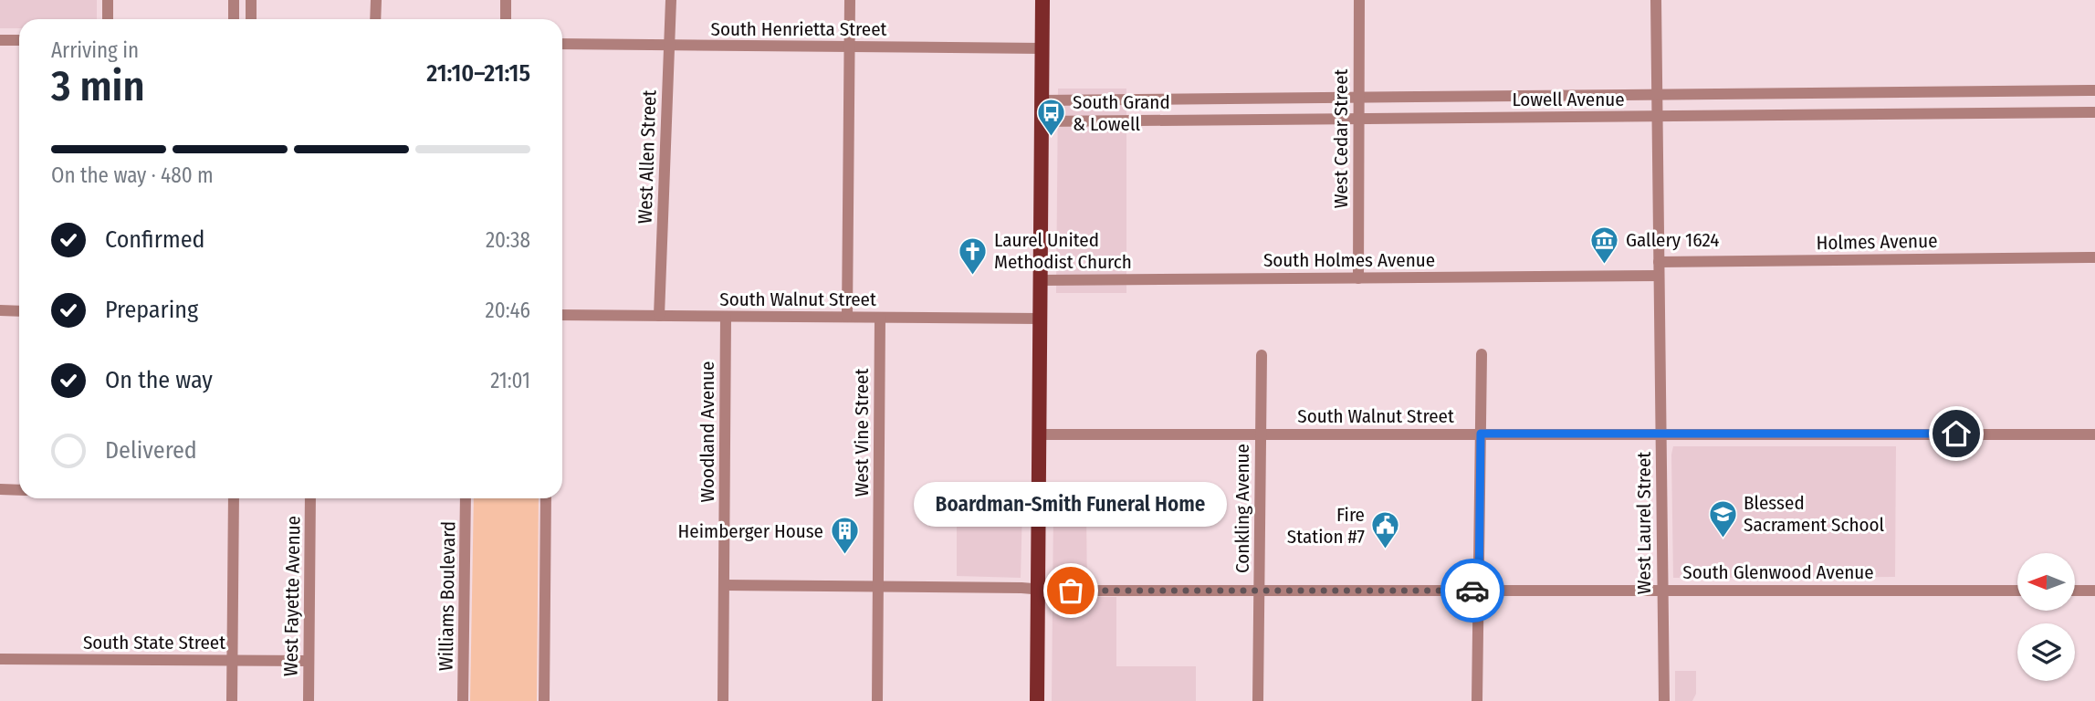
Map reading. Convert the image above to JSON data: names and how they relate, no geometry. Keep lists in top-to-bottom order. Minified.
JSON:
{"streets":{"street":["South Henrietta Street","Lowell Avenue","West Cedar Street","West Allen Street","Holmes Avenue","South Holmes Avenue","South Walnut Street","Woodland Avenue","West Vine Street","Conkling Avenue","West Laurel Street","South Glenwood Avenue","West Fayette Avenue","Williams Boulevard","South State Street"]},"crossings":[["South Henrietta Street","West Allen Street"],["Lowell Avenue","West Cedar Street"],["Lowell Avenue","West Laurel Street"],["West Cedar Street","South Holmes Avenue"],["West Allen Street","South Walnut Street"],["Holmes Avenue","West Laurel Street"],["South Holmes Avenue","West Laurel Street"],["South Walnut Street","Woodland Avenue"],["South Walnut Street","West Vine Street"],["South Walnut Street","Conkling Avenue"],["South Walnut Street","West Laurel Street"],["Woodland Avenue","South Glenwood Avenue"],["West Vine Street","South Glenwood Avenue"],["Conkling Avenue","South Glenwood Avenue"],["West Laurel Street","South Glenwood Avenue"],["West Fayette Avenue","South State Street"]],"places":{"bus stop":["South Grand & Lowell"],"museum":["Gallery 1624"],"church":["Laurel United Methodist Church"],"school or university":["Blessed Sacrament School"],"public building":["Fire Station #7"],"building":["Heimberger House"],"other":["Boardman-Smith Funeral Home"]},"north":"left","page":{"heading":["3 min","Arriving in","21:10–21:15"],"bar":"On the way · 480 m","list":[["Confirmed","20:38"],["Preparing","20:46"],["On the way","21:01"],"Delivered"],"bubble":"Boardman-Smith Funeral Home"}}
